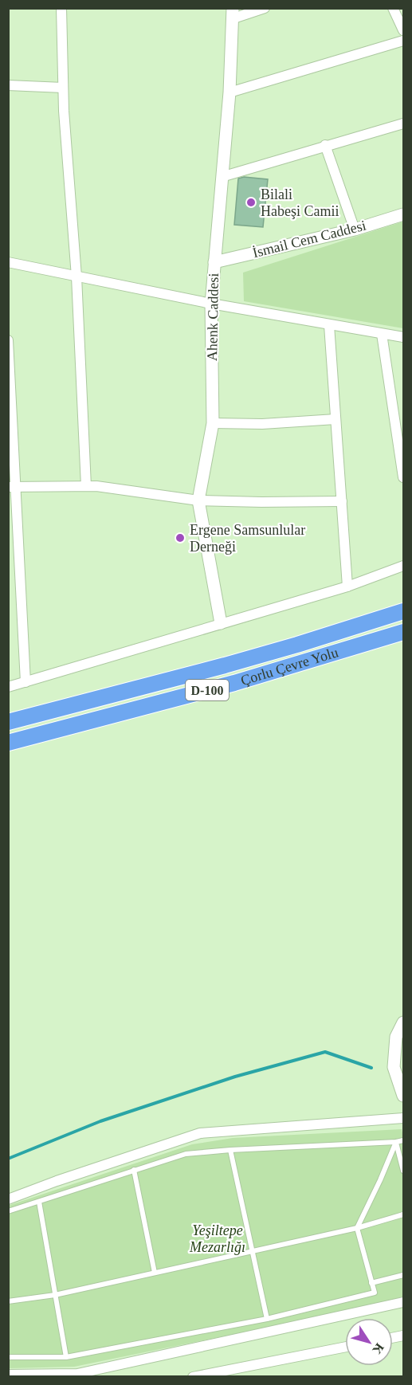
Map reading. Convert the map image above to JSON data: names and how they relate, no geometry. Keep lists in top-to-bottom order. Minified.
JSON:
{"streets":{"highway":["Çorlu Çevre Yolu","D-100"],"street":["İsmail Cem Caddesi","Ahenk Caddesi"]},"crossings":[["İsmail Cem Caddesi","Ahenk Caddesi"]],"parks":["Yeşiltepe Mezarlığı"],"places":["Bilali Habeşi Camii","Ergene Samsunlular Derneği"],"north":"bottom right"}
